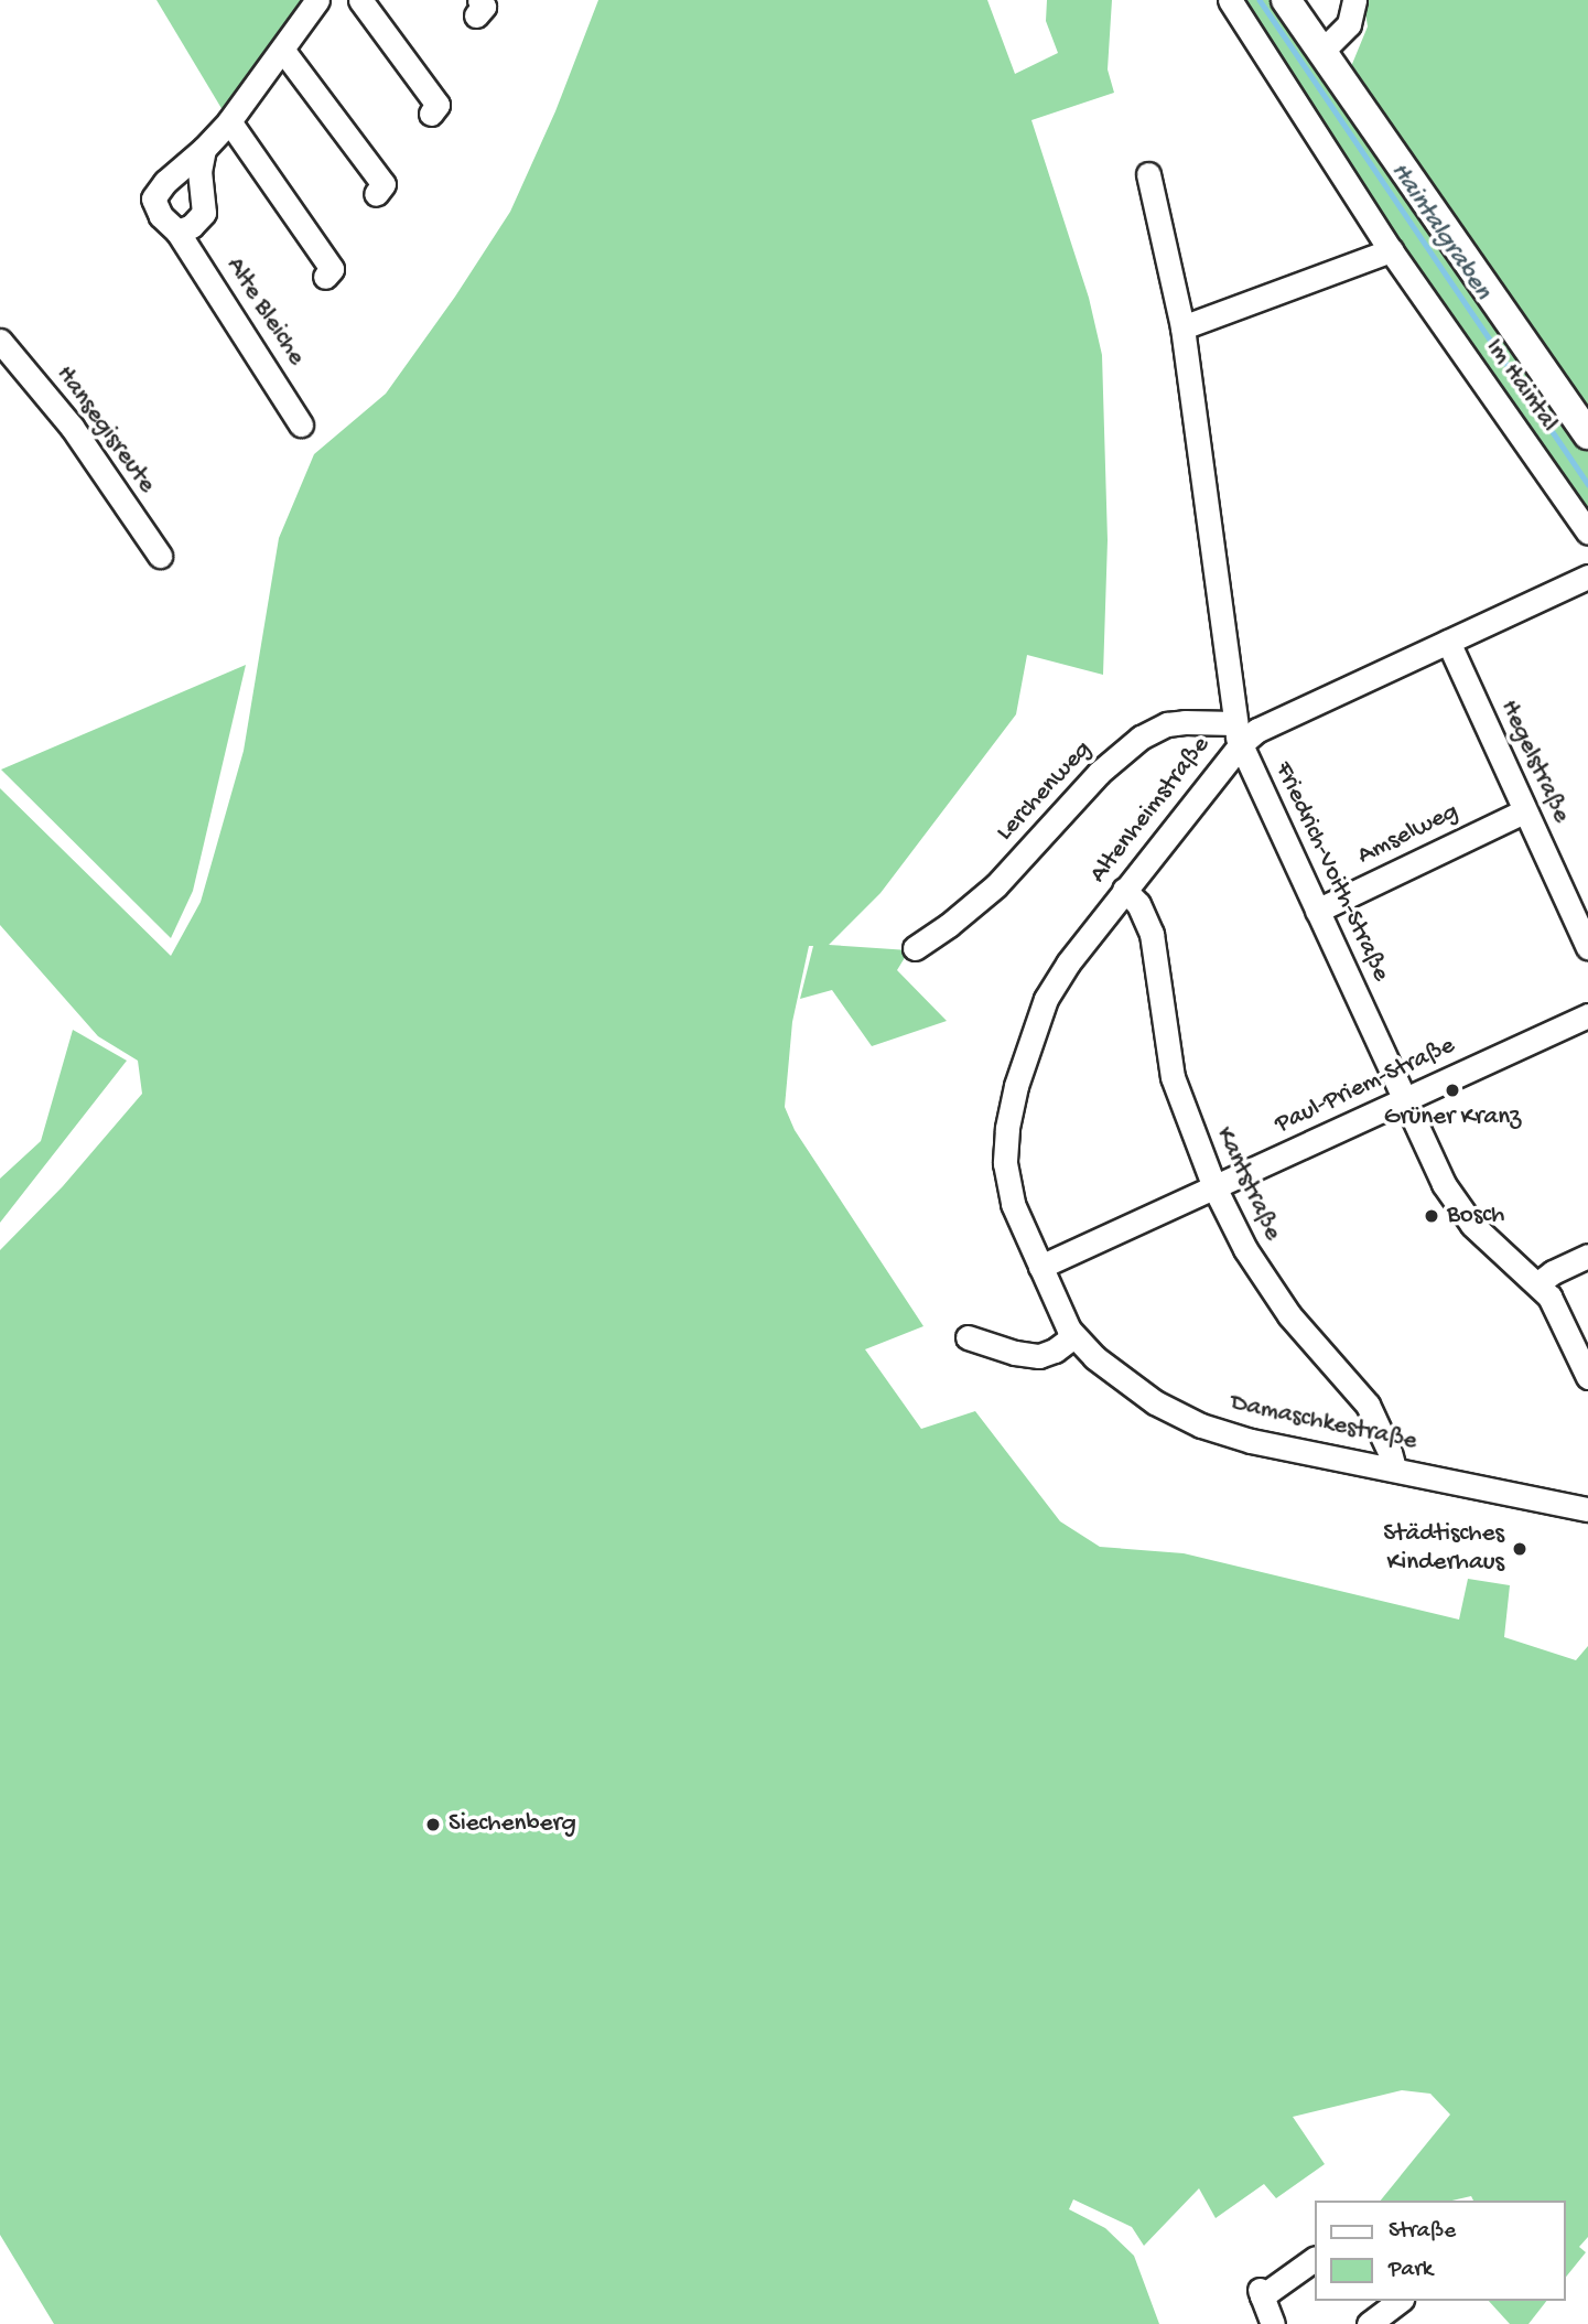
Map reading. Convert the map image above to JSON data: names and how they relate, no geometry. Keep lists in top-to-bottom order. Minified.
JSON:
{"streets":{"street":["Alte Bleiche","Im Haintal","Hansegisreute","Hegelstraße","Lerchenweg","Altenheimstraße","Amselweg","Friedrich-Voith-Straße","Paul-Priem-Straße","Kantstraße","Damaschkestraße"]},"crossings":[["Hegelstraße","Altenheimstraße"],["Hegelstraße","Amselweg"],["Lerchenweg","Altenheimstraße"],["Lerchenweg","Friedrich-Voith-Straße"],["Altenheimstraße","Friedrich-Voith-Straße"],["Altenheimstraße","Paul-Priem-Straße"],["Altenheimstraße","Kantstraße"],["Altenheimstraße","Damaschkestraße"],["Amselweg","Friedrich-Voith-Straße"],["Friedrich-Voith-Straße","Paul-Priem-Straße"],["Paul-Priem-Straße","Kantstraße"],["Paul-Priem-Straße","Damaschkestraße"],["Kantstraße","Damaschkestraße"]],"water":["Haintalgraben"],"places":["Grüner Kranz","Bosch","Städtisches Kinderhaus","Siechenberg"],"legend":["Straße","Park"]}
